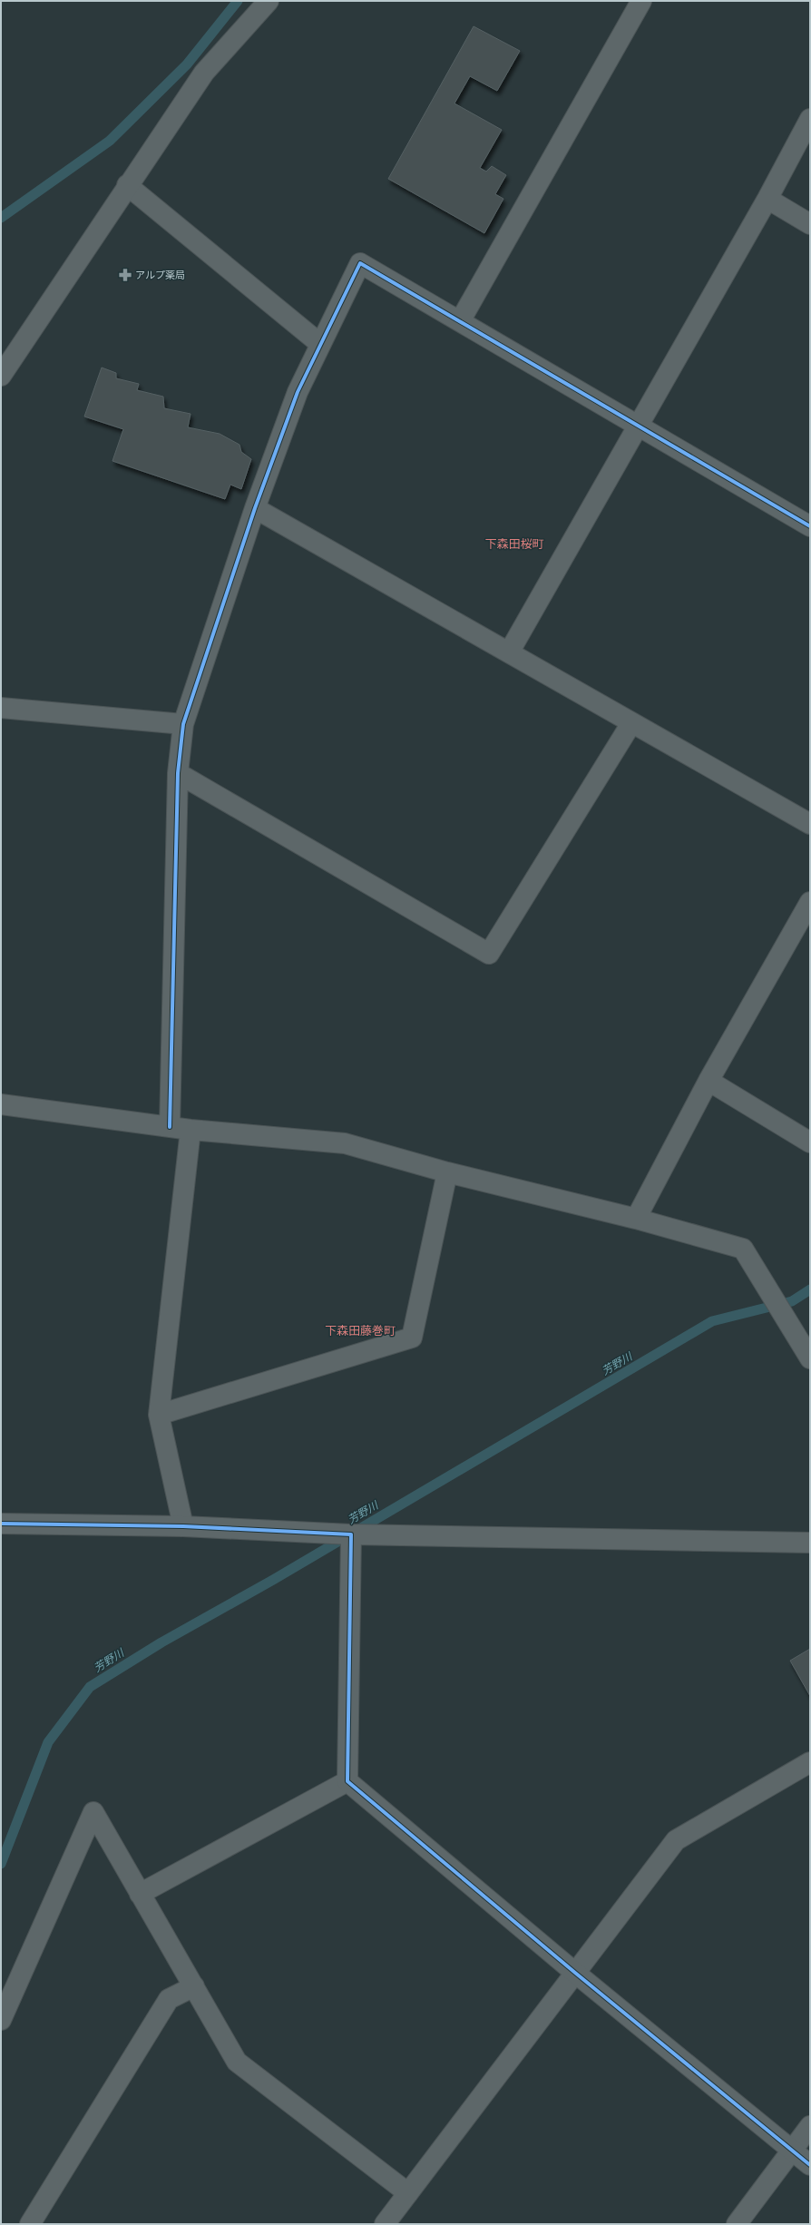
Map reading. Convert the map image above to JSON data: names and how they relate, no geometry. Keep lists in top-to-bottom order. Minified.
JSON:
{"districts":["下森田桜町","下森田藤巻町"],"water":["芳野川"],"places":{"pharmacy":["アルプ薬局"]}}
